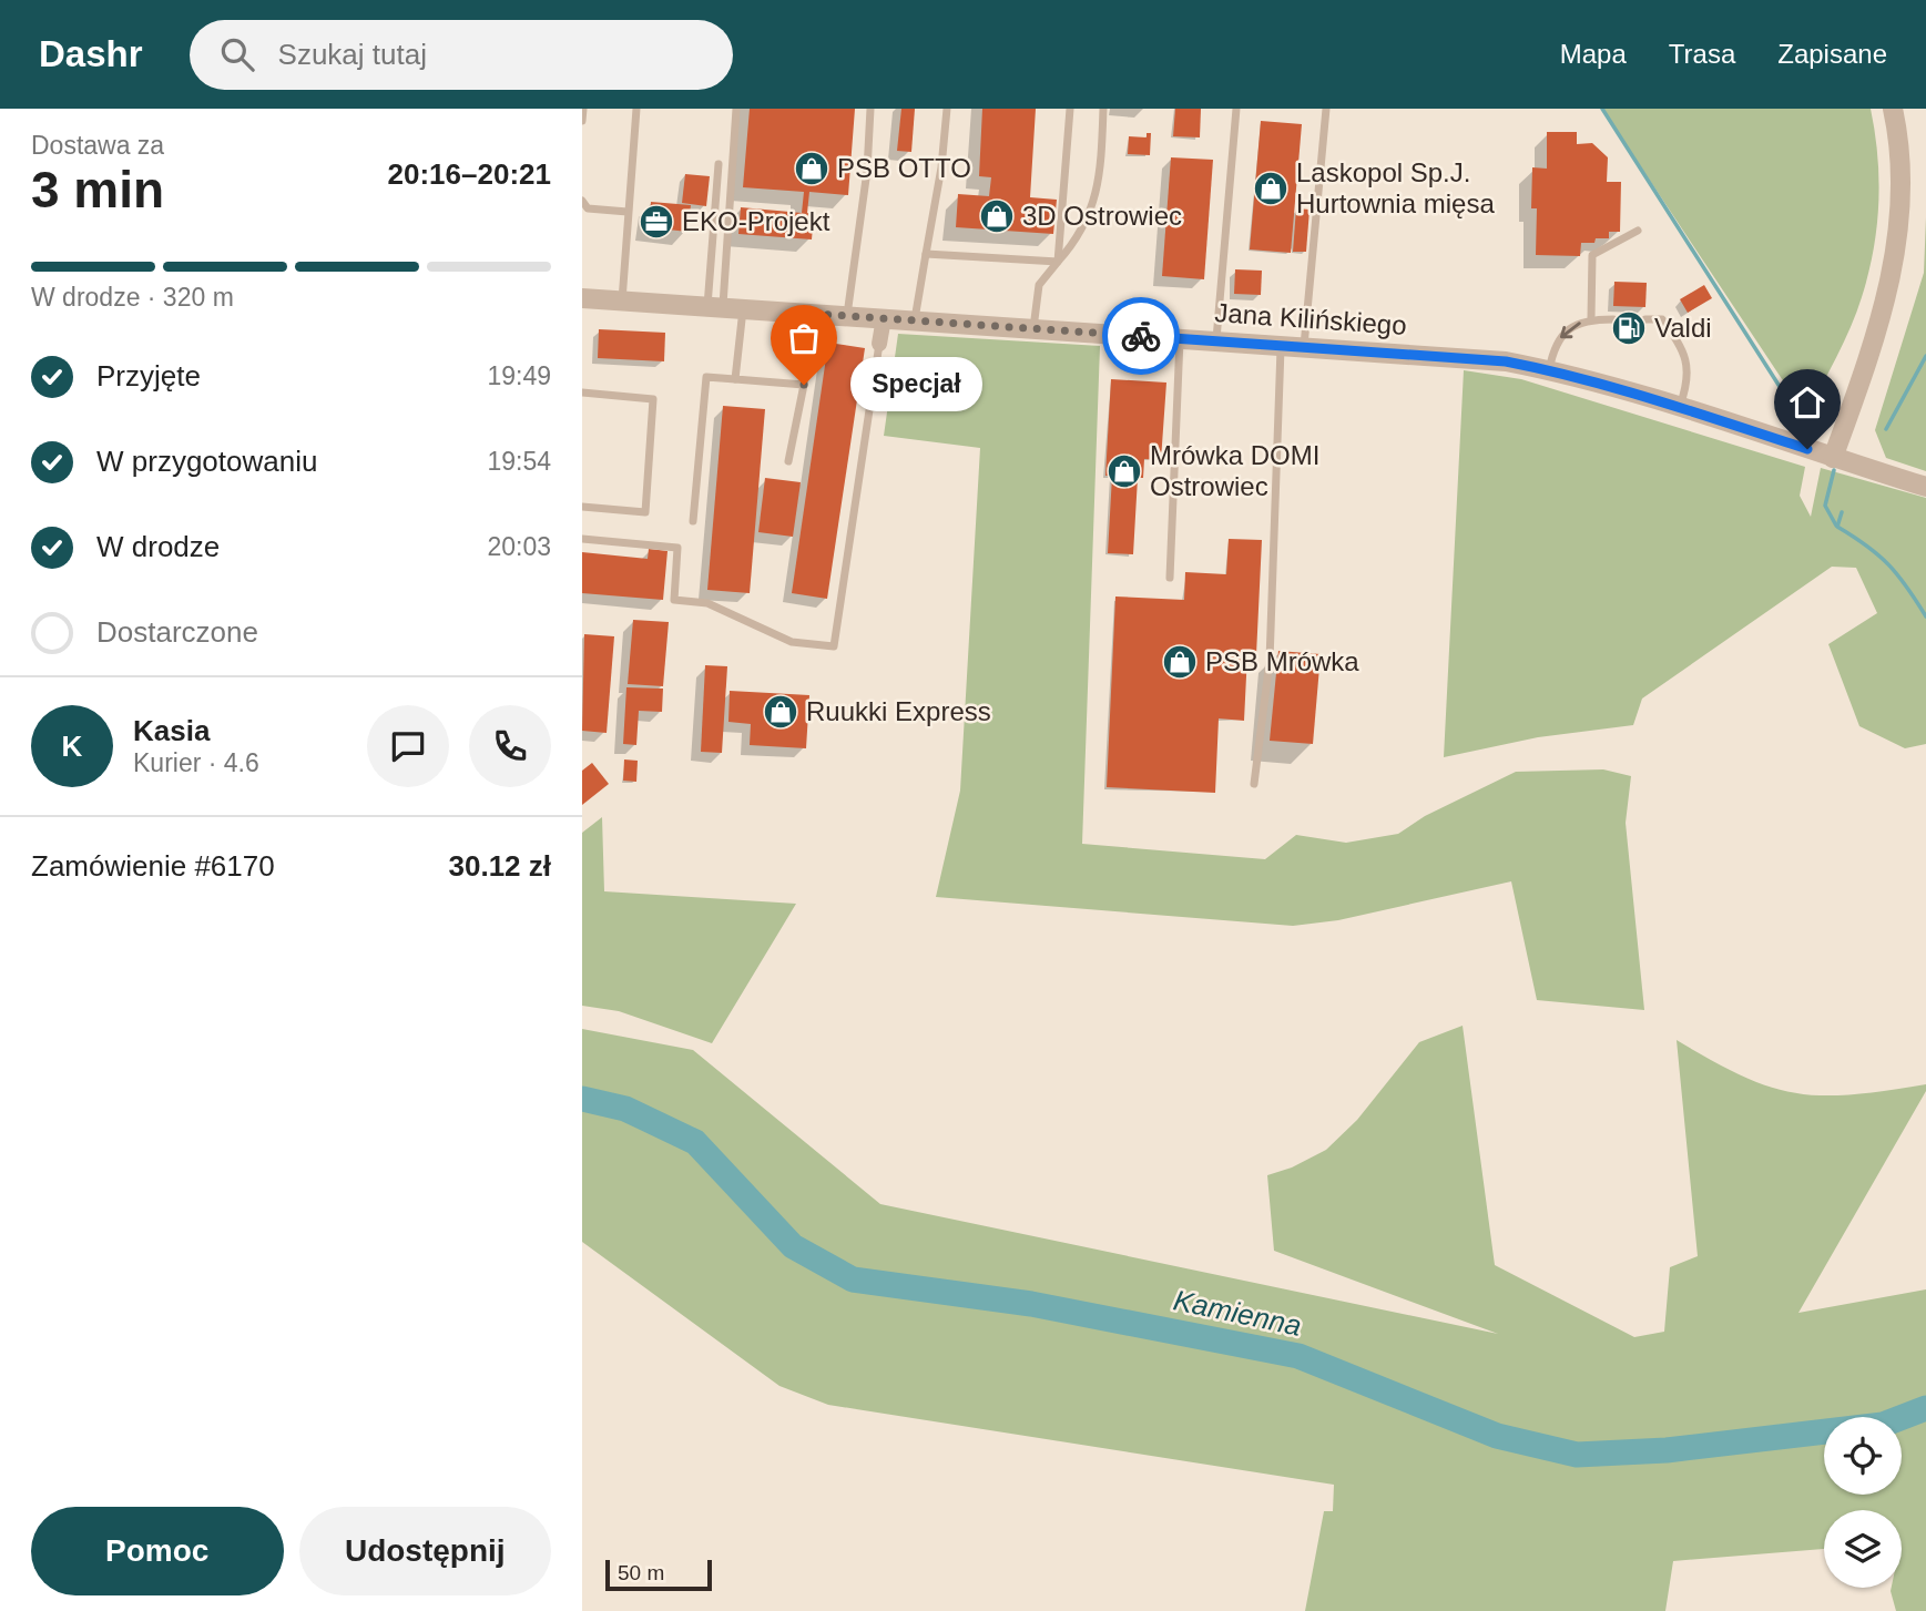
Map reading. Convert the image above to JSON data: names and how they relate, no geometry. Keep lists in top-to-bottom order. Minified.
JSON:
{"streets":{"street":["Jana Kilińskiego"]},"water":["Kamienna"],"places":{"shop":["PSB OTTO","Laskopol Sp.J. Hurtownia mięsa","3D Ostrowiec","Mrówka DOMI Ostrowiec","PSB Mrówka","Ruukki Express"],"office":["EKO-Projekt"],"fuel station":["Valdi"],"other":["Specjał"]},"scale_bar":"50 m","page":{"header":"Dashr","search":"Szukaj tutaj","nav":["Mapa","Trasa","Zapisane"],"heading":["3 min","Dostawa za","20:16–20:21"],"panel":["Kasia","Kurier · 4.6","Zamówienie #6170","30.12 zł"],"bar":"W drodze · 320 m","list":[["Przyjęte","19:49"],["W przygotowaniu","19:54"],["W drodze","20:03"],"Dostarczone"],"bubble":"Specjał","round":"K","buttons":["Pomoc","Udostępnij"],"scale":"50 m"}}
